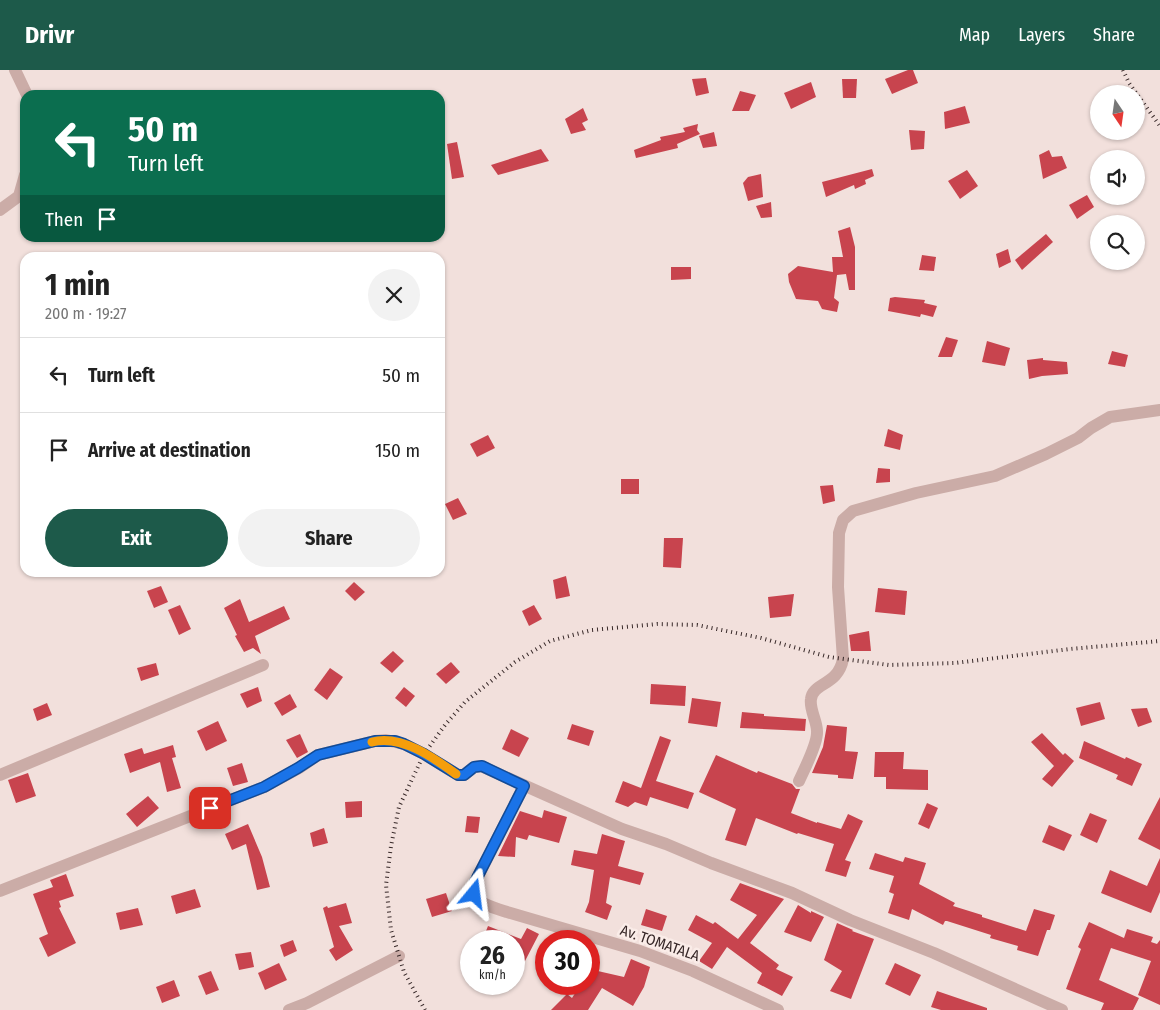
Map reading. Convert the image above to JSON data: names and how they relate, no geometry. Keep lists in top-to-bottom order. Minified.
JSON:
{"streets":{"street":["Av. TOMATALA"]},"north":"bottom","page":{"header":"Drivr","nav":["Map","Layers","Share"],"turn":["50 m","Turn left"],"then":"Then","heading":["1 min","200 m · 19:27"],"list":[{"name":"Turn left","value":"50 m"},{"name":"Arrive at destination","value":"150 m"}],"buttons":["Exit","Share"],"speed":"26 km/h","limit":"30"}}
